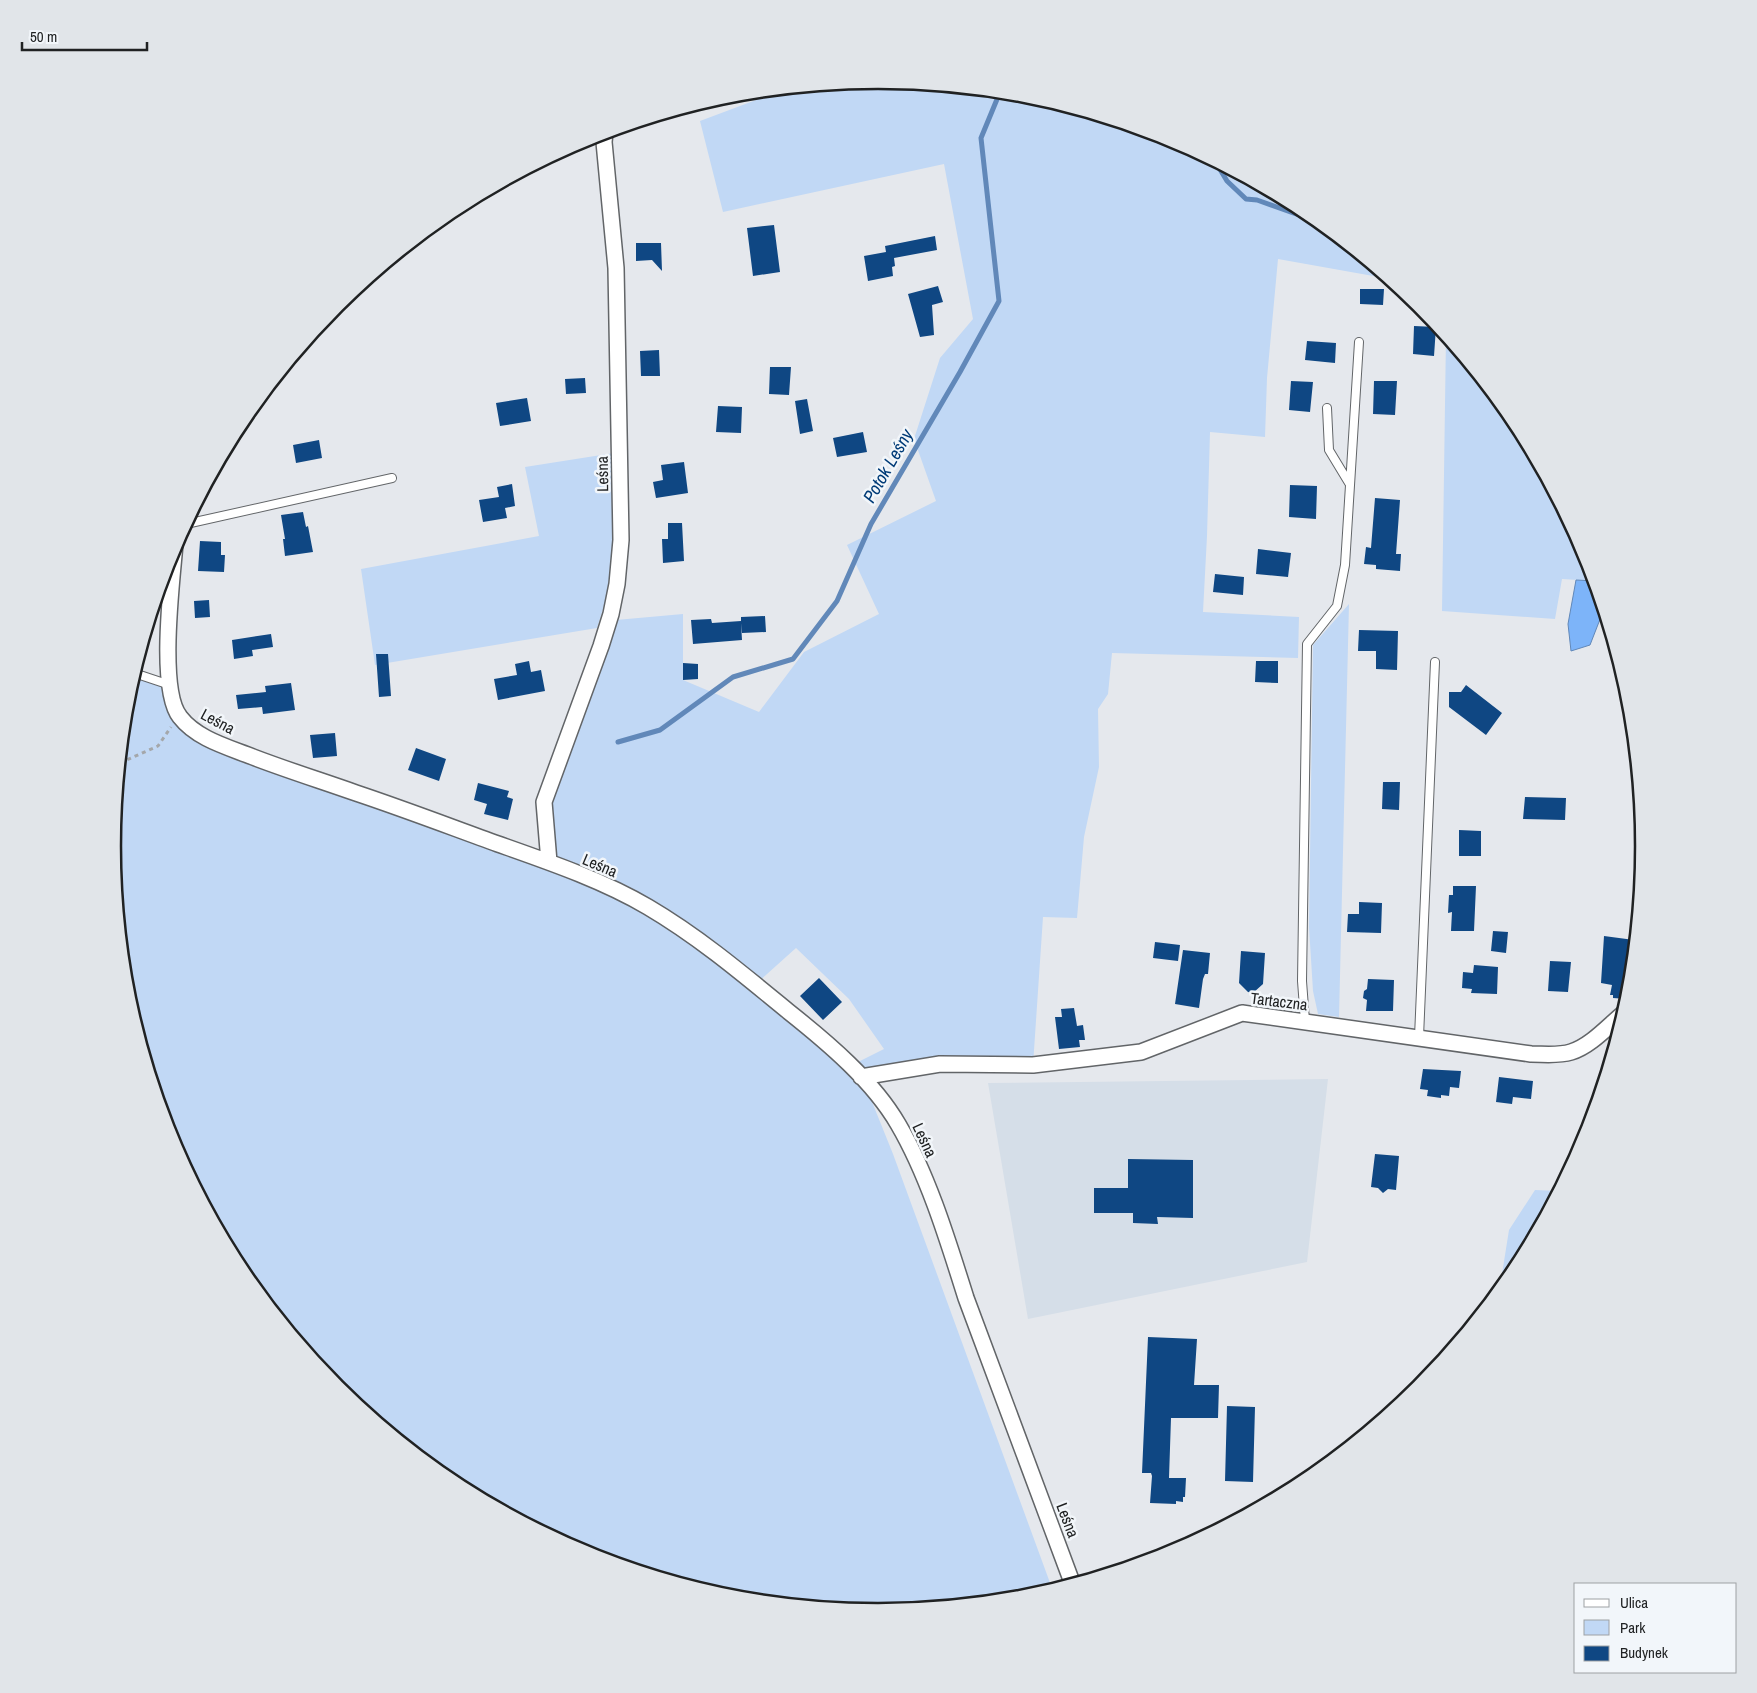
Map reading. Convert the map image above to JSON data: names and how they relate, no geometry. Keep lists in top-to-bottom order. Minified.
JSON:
{"streets":{"street":["Leśna","Tartaczna"]},"crossings":[["Leśna","Tartaczna"]],"water":["Potok Leśny"],"legend":["Ulica","Park","Budynek"],"scale_bar":"50 m"}
